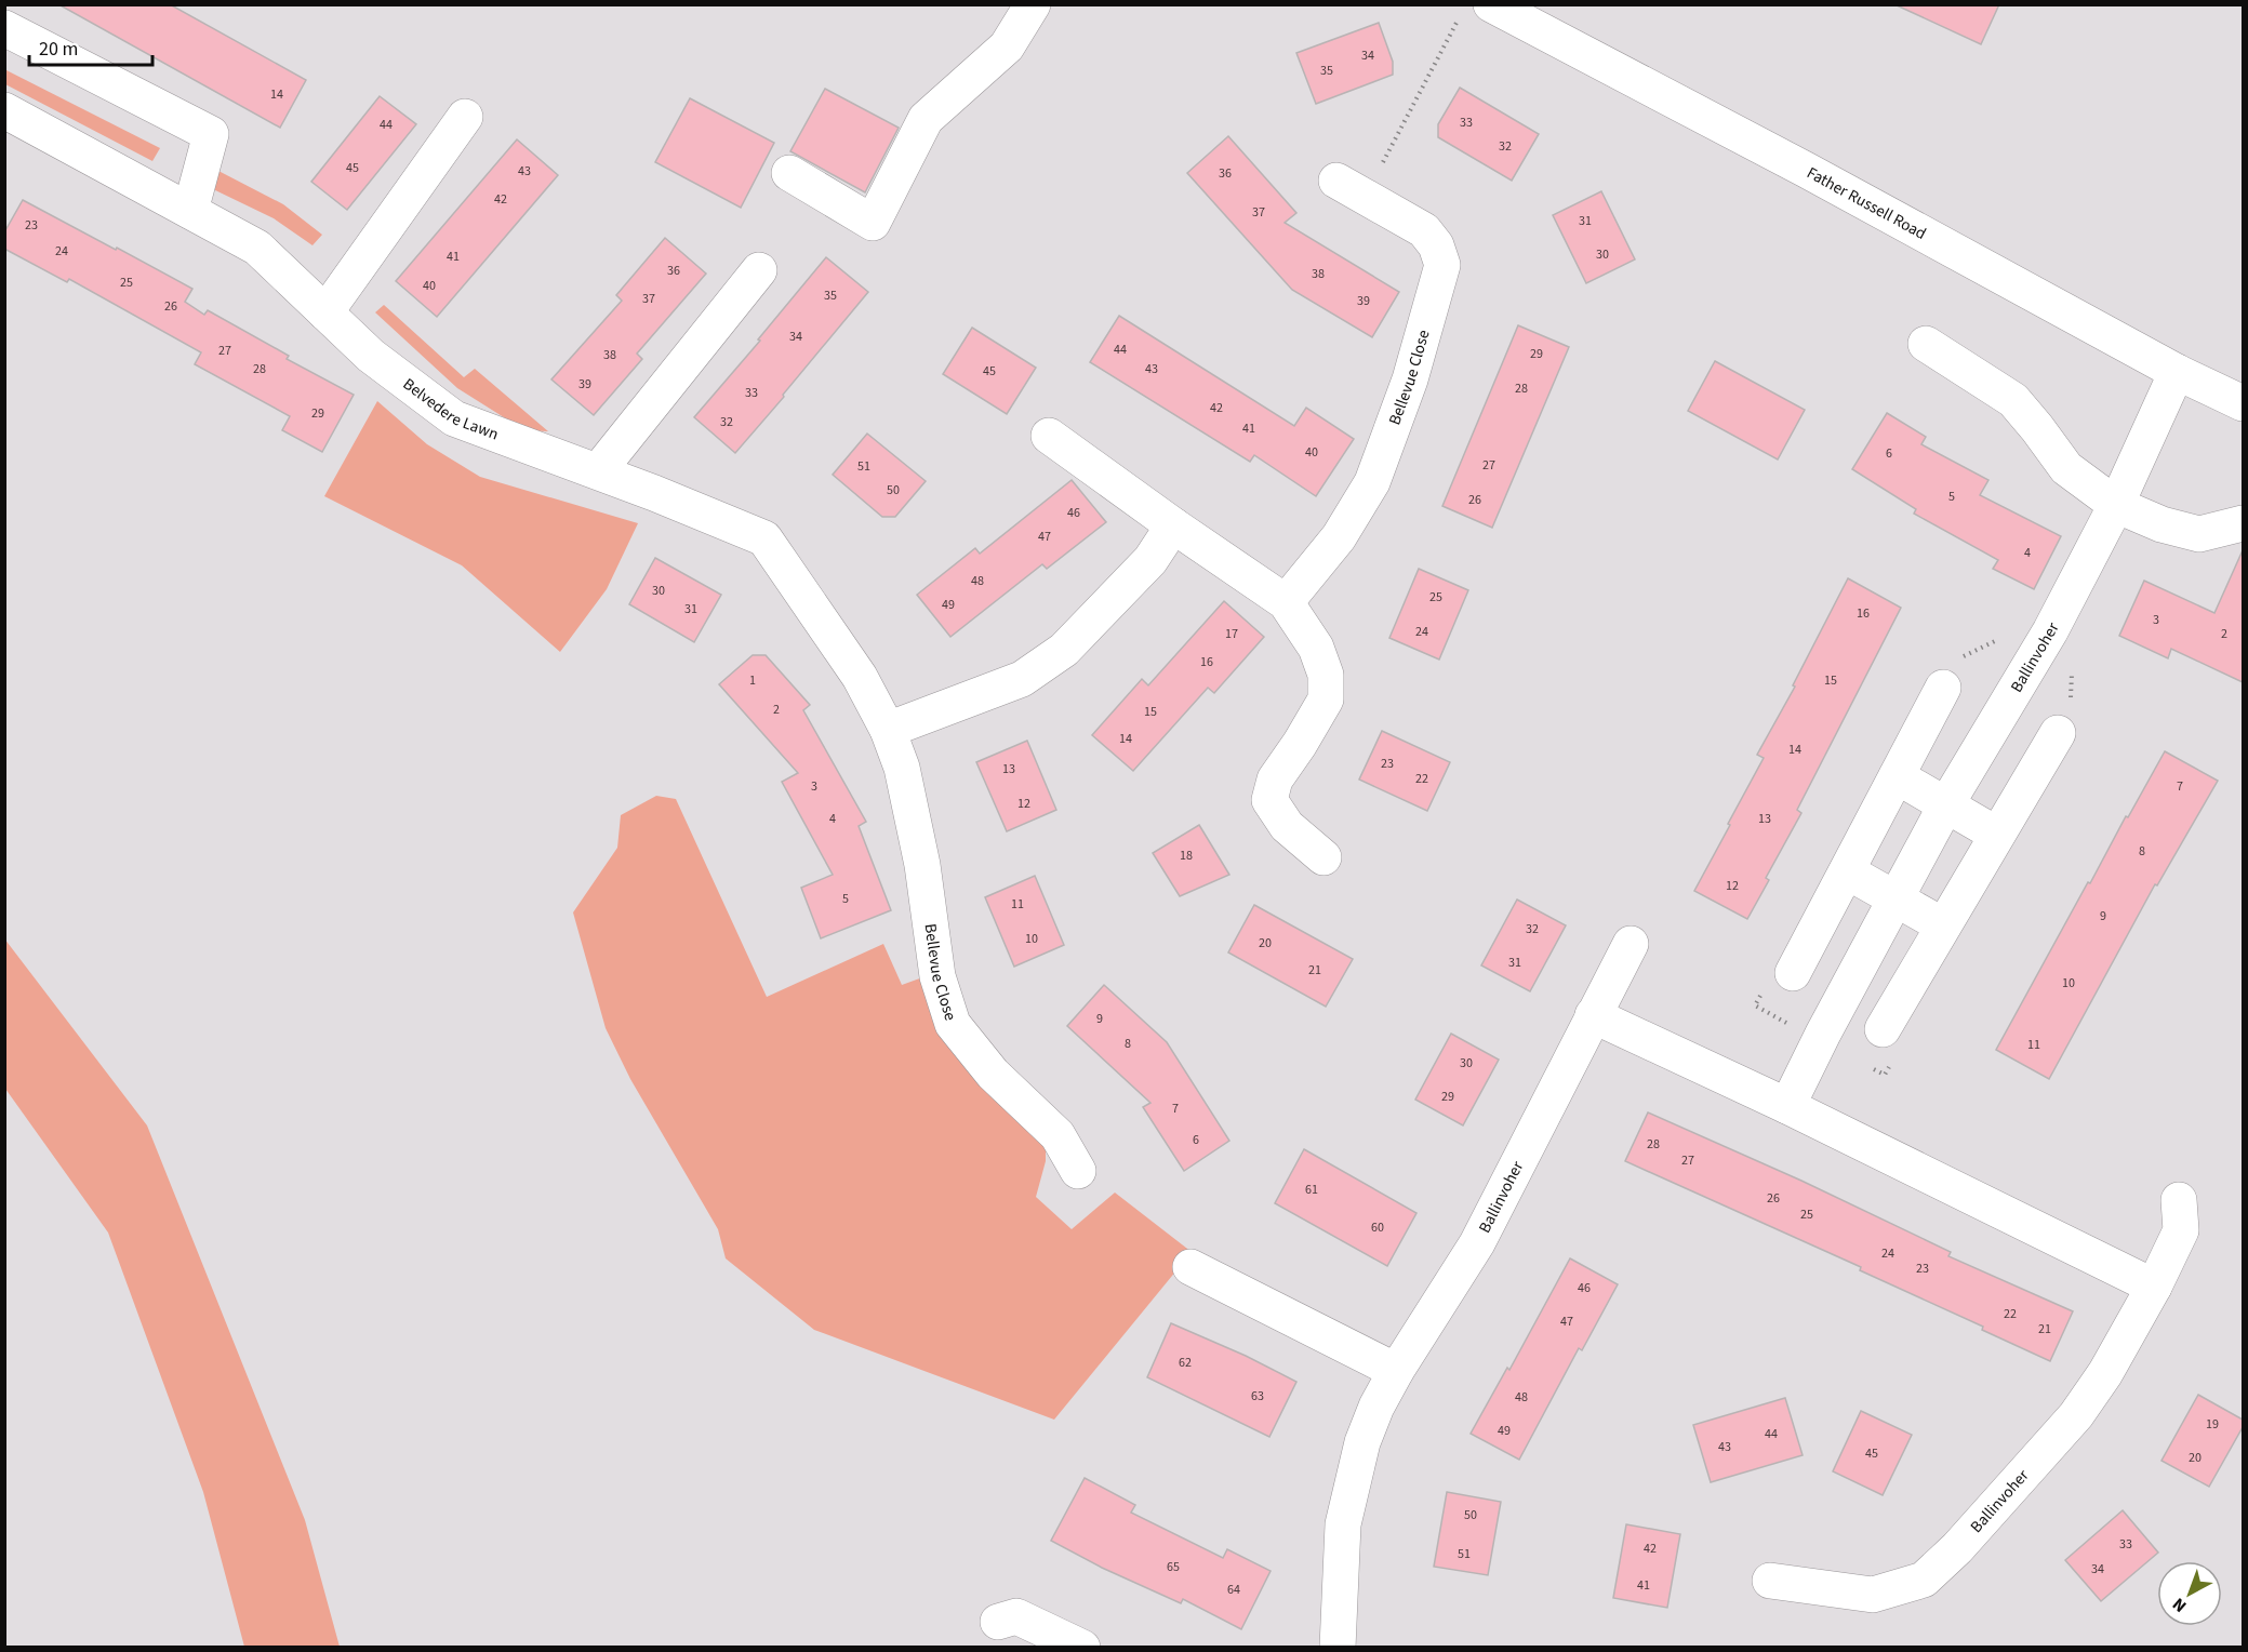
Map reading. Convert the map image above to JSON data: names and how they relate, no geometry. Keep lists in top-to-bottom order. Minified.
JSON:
{"streets":{"street":["Father Russell Road","Bellevue Close","Belvedere Lawn","Ballinvoher"]},"crossings":[["Father Russell Road","Ballinvoher"],["Bellevue Close","Belvedere Lawn"]],"house_numbers":["34","35","14","33","44","32","45","43","36","42","37","31","23","24","30","41","36","38","25","40","35","37","39","26","34","44","27","29","38","28","43","45","39","28","33","42","29","32","41","40","6","27","51","50","5","26","46","47","4","48","30","25","49","31","16","3","24","17","2","16","1","15","2","15","14","14","23","13","22","3","7","12","4","13","8","18","12","5","11","9","32","10","20","31","21","10","9","8","11","30","29","7","6","28","27","61","26","25","60","24","23","46","22","47","21","62","63","48","19","49","44","43","45","20","50","33","42","51","65","34","41","64"],"scale_bar":"20 m","north":"bottom left"}
